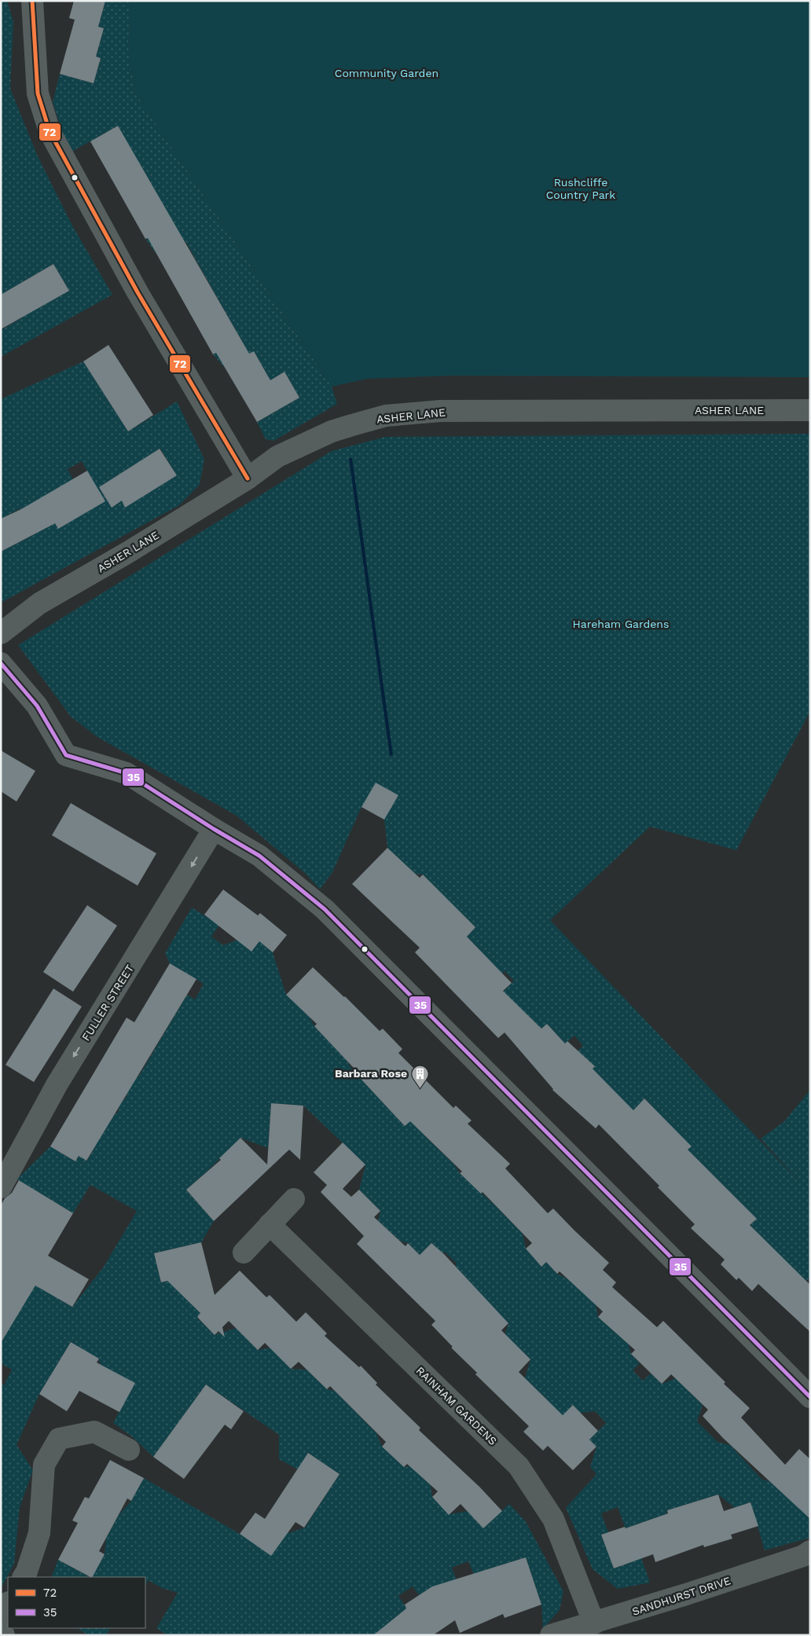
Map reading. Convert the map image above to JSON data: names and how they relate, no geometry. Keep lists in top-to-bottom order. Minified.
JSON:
{"streets":{"street":["ASHER LANE","FULLER STREET","RAINHAM GARDENS","SANDHURST DRIVE"]},"crossings":[["RAINHAM GARDENS","SANDHURST DRIVE"]],"one_way":["FULLER STREET"],"parks":["Community Garden","Rushcliffe Country Park","Hareham Gardens"],"places":{"building":["Barbara Rose"]},"lines":["transit line 72","transit line 35"],"legend":["72","35"]}
